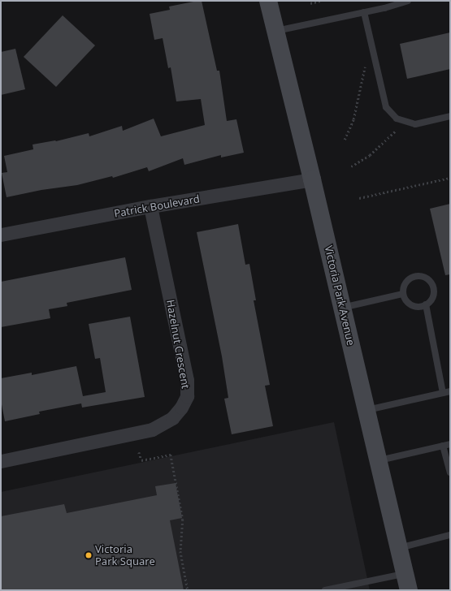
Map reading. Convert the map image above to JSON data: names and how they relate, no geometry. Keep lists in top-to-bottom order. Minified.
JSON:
{"streets":{"main road":["Victoria Park Avenue"],"street":["Patrick Boulevard","Hazelnut Crescent"]},"crossings":[["Patrick Boulevard","Victoria Park Avenue"],["Patrick Boulevard","Hazelnut Crescent"]],"places":["Victoria Park Square"]}
